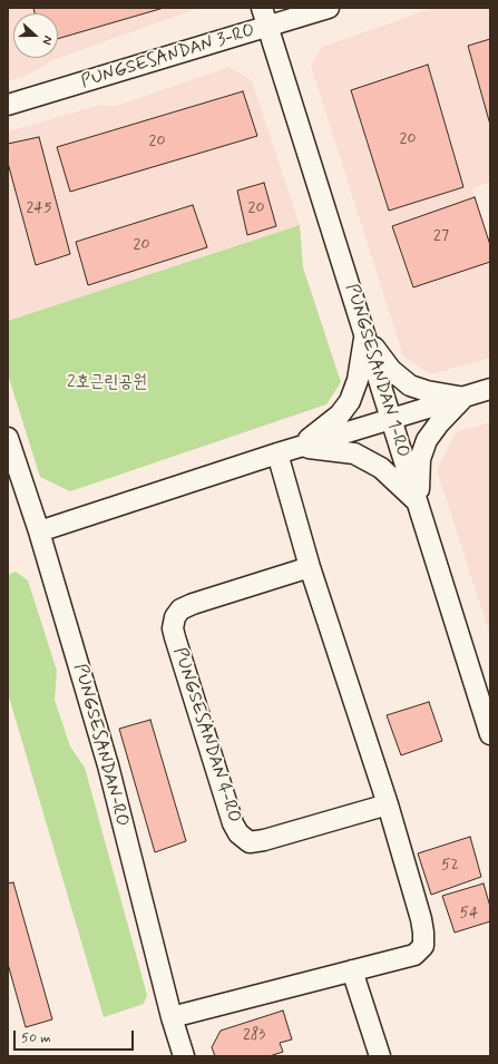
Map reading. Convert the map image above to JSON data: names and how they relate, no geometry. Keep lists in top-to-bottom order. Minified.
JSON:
{"streets":{"street":["PUNGSESANDAN 3-RO","PUNGSESANDAN 1-RO","PUNGSESANDAN 4-RO","PUNGSESANDAN-RO"]},"crossings":[["PUNGSESANDAN 3-RO","PUNGSESANDAN 1-RO"]],"parks":["2호근린공원"],"house_numbers":["20","20","245","20","27","20","52","54","283"],"scale_bar":"50 m","north":"right"}
